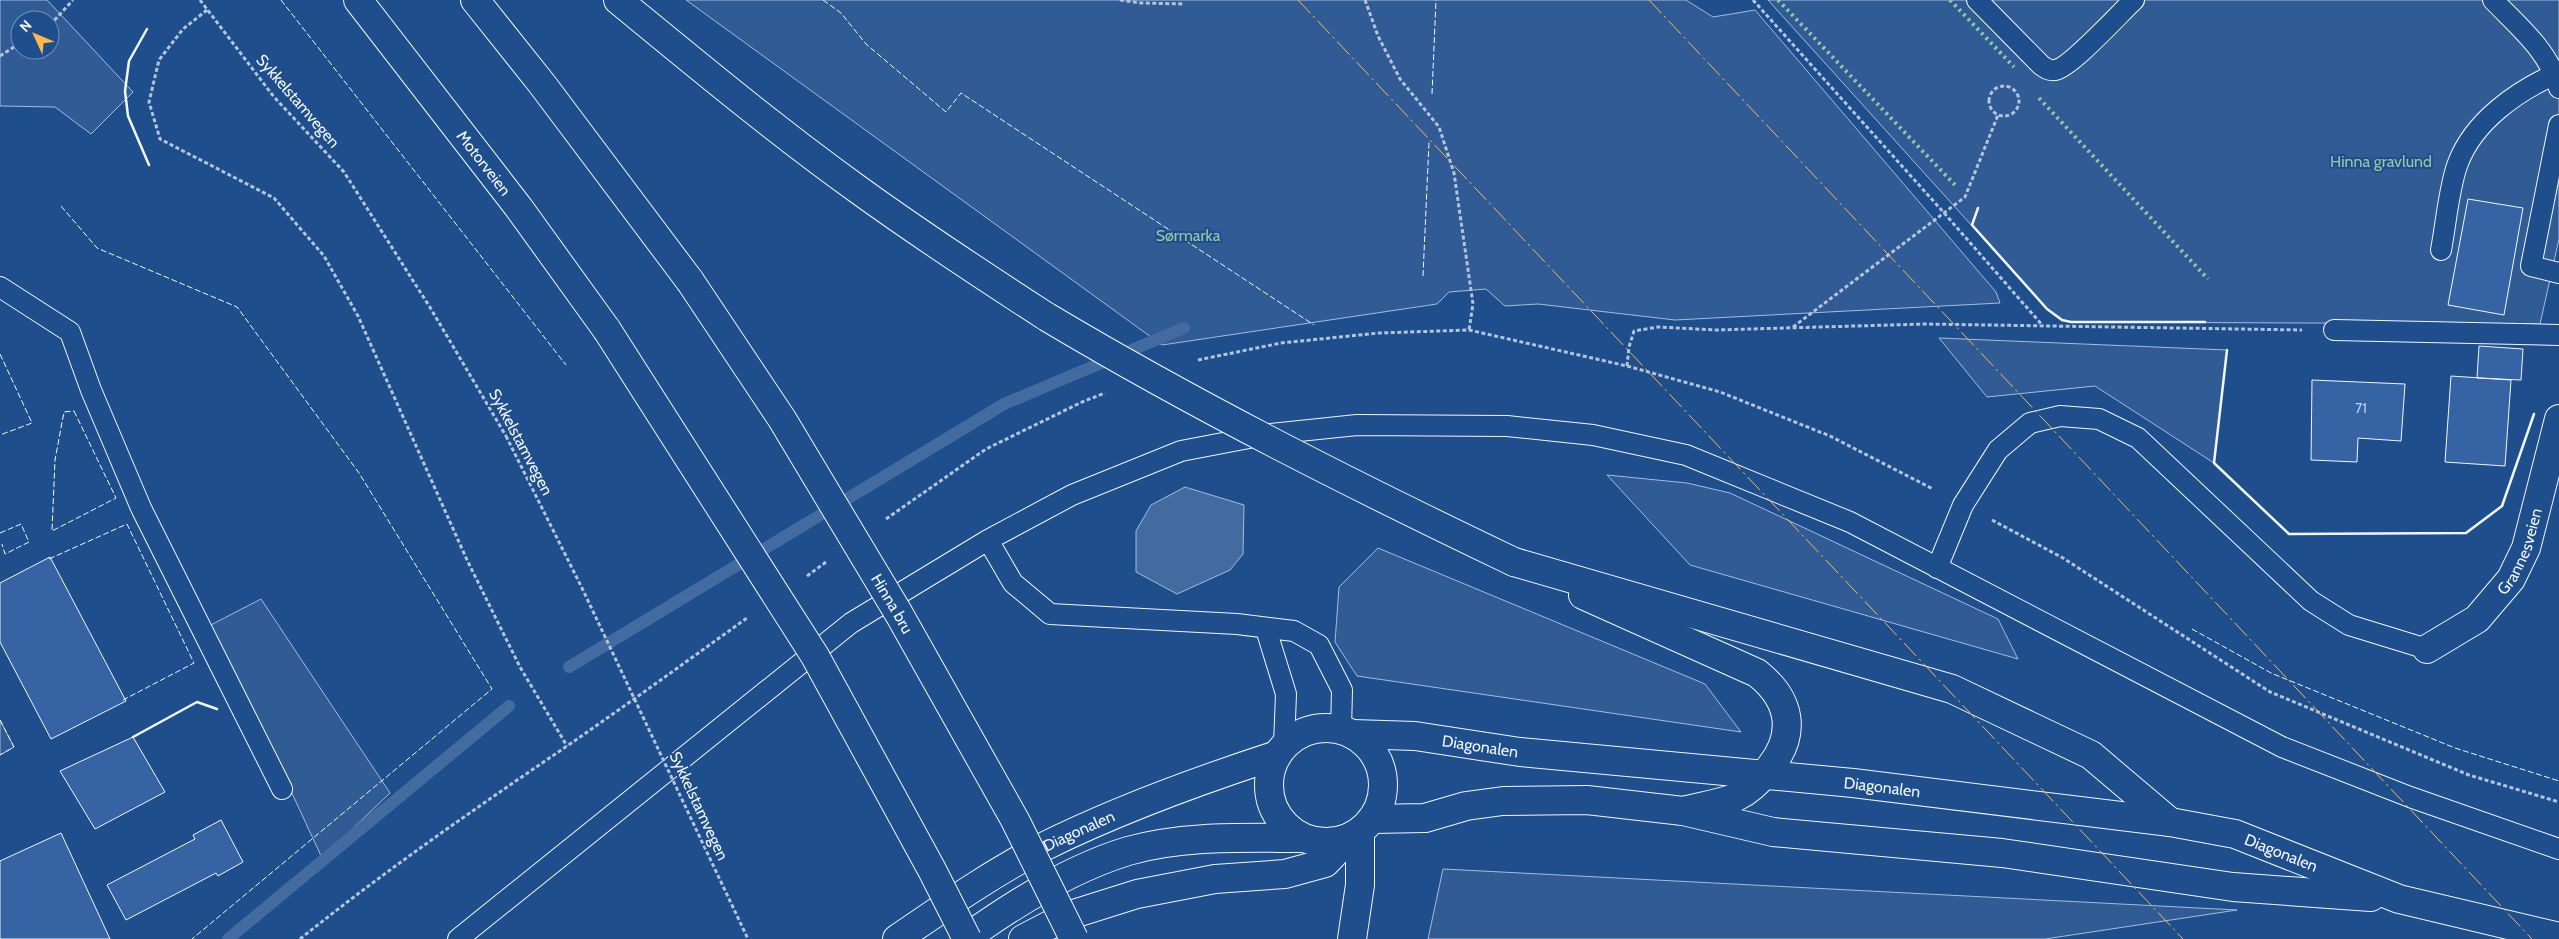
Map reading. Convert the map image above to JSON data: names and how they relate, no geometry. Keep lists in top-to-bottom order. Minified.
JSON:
{"streets":{"main road":["Motorveien","Grannesveien","Hinna bru","Diagonalen"],"path":["Sykkelstamvegen"]},"parks":["Hinna gravlund","Sørmarka"],"house_numbers":["71"],"north":"top left"}
